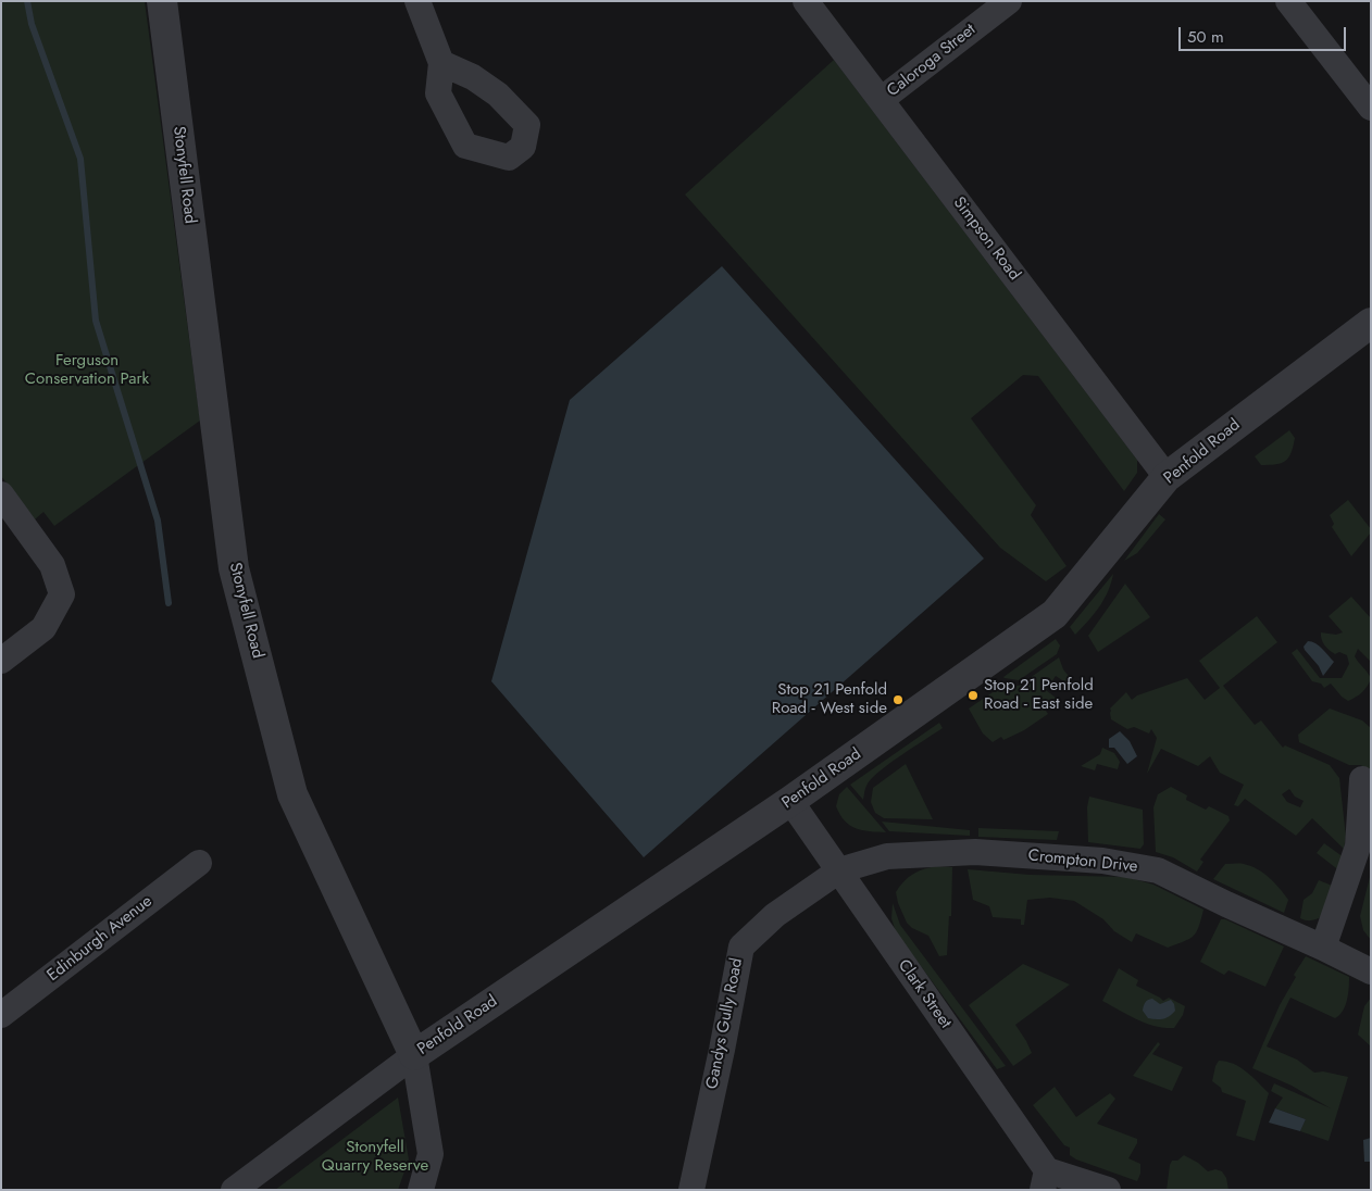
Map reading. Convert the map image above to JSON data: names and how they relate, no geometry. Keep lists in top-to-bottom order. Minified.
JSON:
{"streets":{"street":["Caloroga Street","Stonyfell Road","Simpson Road","Penfold Road","Crompton Drive","Edinburgh Avenue","Clark Street","Gandys Gully Road"]},"crossings":[["Caloroga Street","Simpson Road"],["Stonyfell Road","Penfold Road"],["Simpson Road","Penfold Road"],["Penfold Road","Clark Street"],["Crompton Drive","Clark Street"],["Crompton Drive","Gandys Gully Road"],["Clark Street","Gandys Gully Road"]],"parks":["Ferguson Conservation Park","Stonyfell Quarry Reserve"],"places":["Stop 21 Penfold Road - East side","Stop 21 Penfold Road - West side"],"scale_bar":"50 m"}
